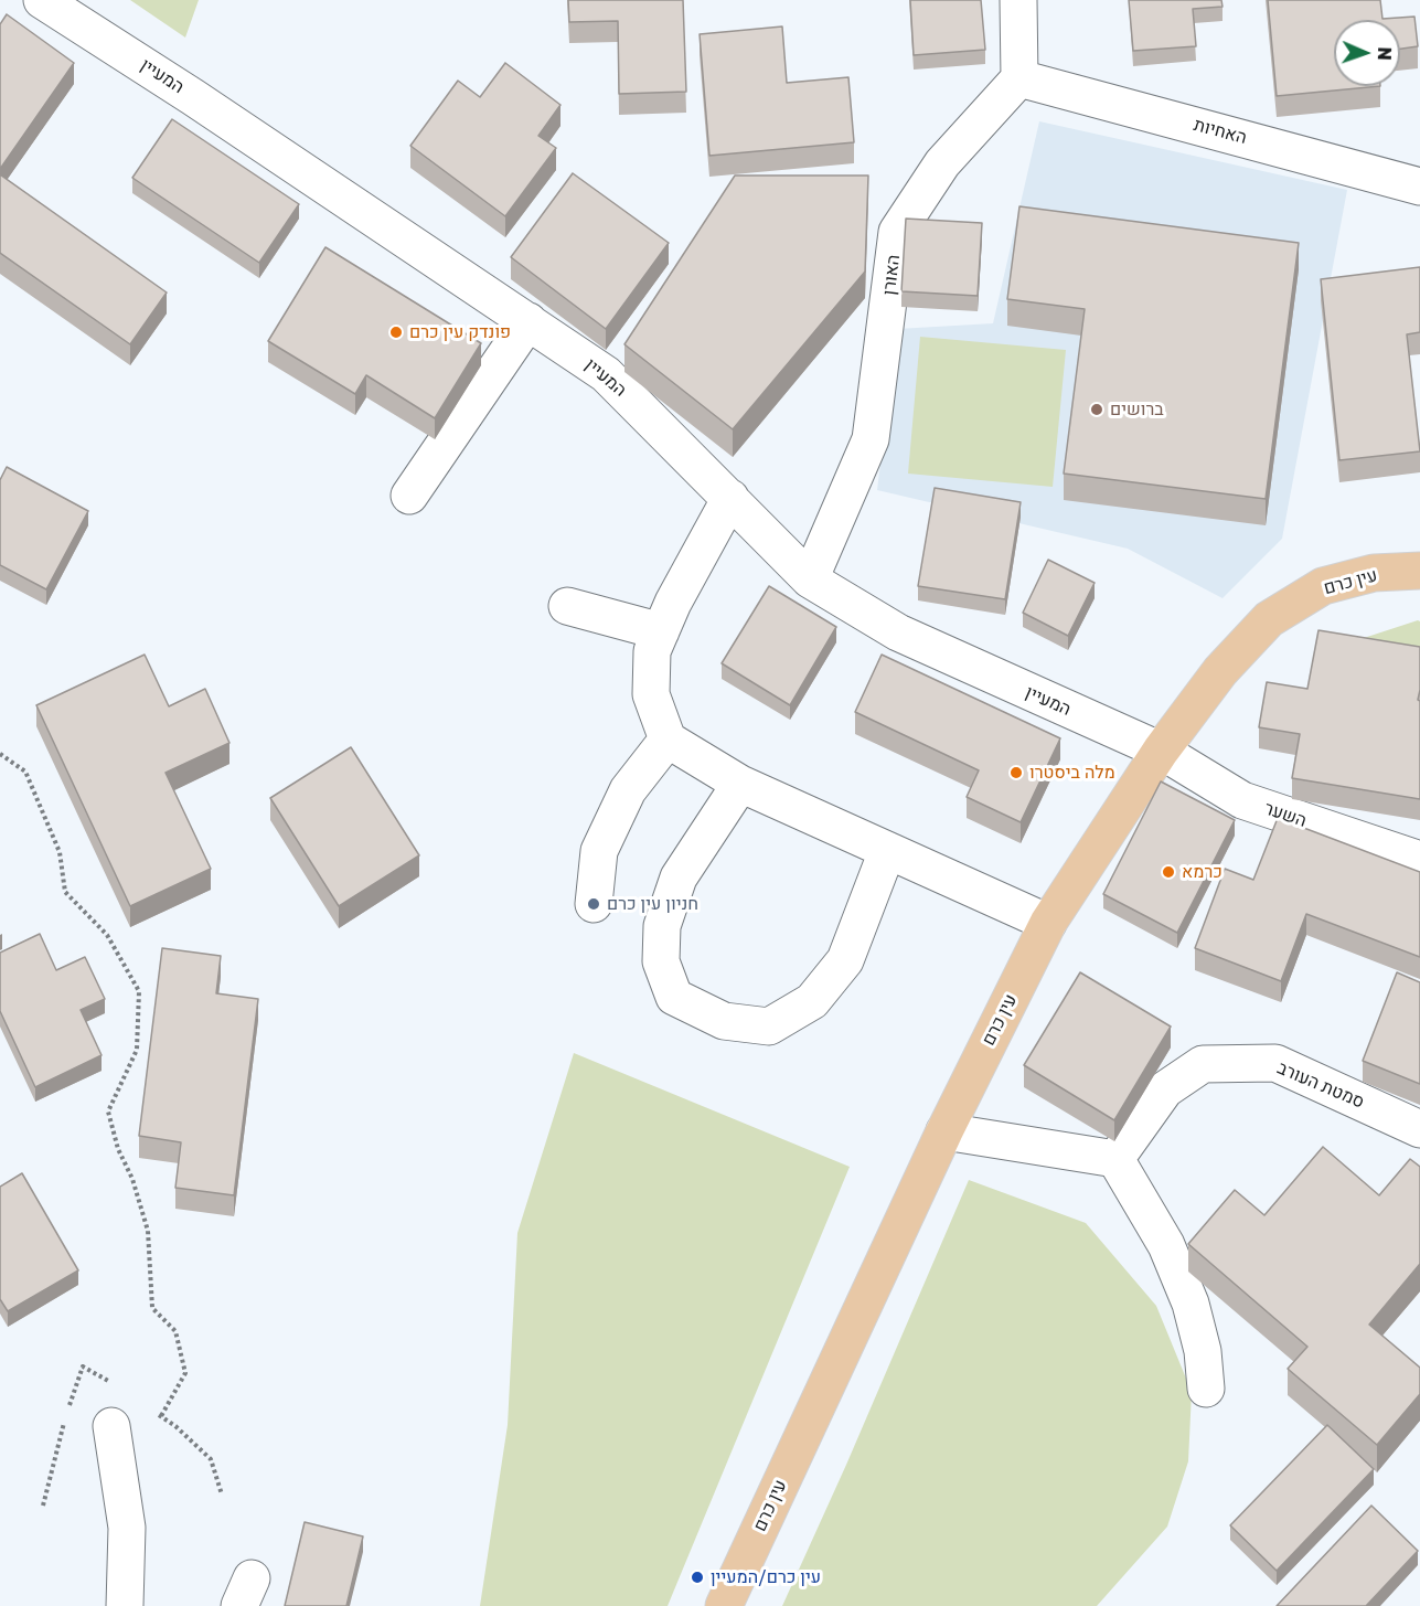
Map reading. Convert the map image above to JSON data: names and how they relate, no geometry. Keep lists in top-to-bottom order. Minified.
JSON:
{"streets":{"main road":["עין כרם"],"street":["המעיין","האחיות","האורן","השער","סמטת העורב"]},"crossings":[["המעיין","האורן"],["המעיין","עין כרם"],["המעיין","השער"],["האחיות","האורן"],["עין כרם","השער"]],"places":["פונדק עין כרם","ברושים","מלה ביסטרו","כרמא","חניון עין כרם","עין כרם/המעיין"],"north":"right"}
